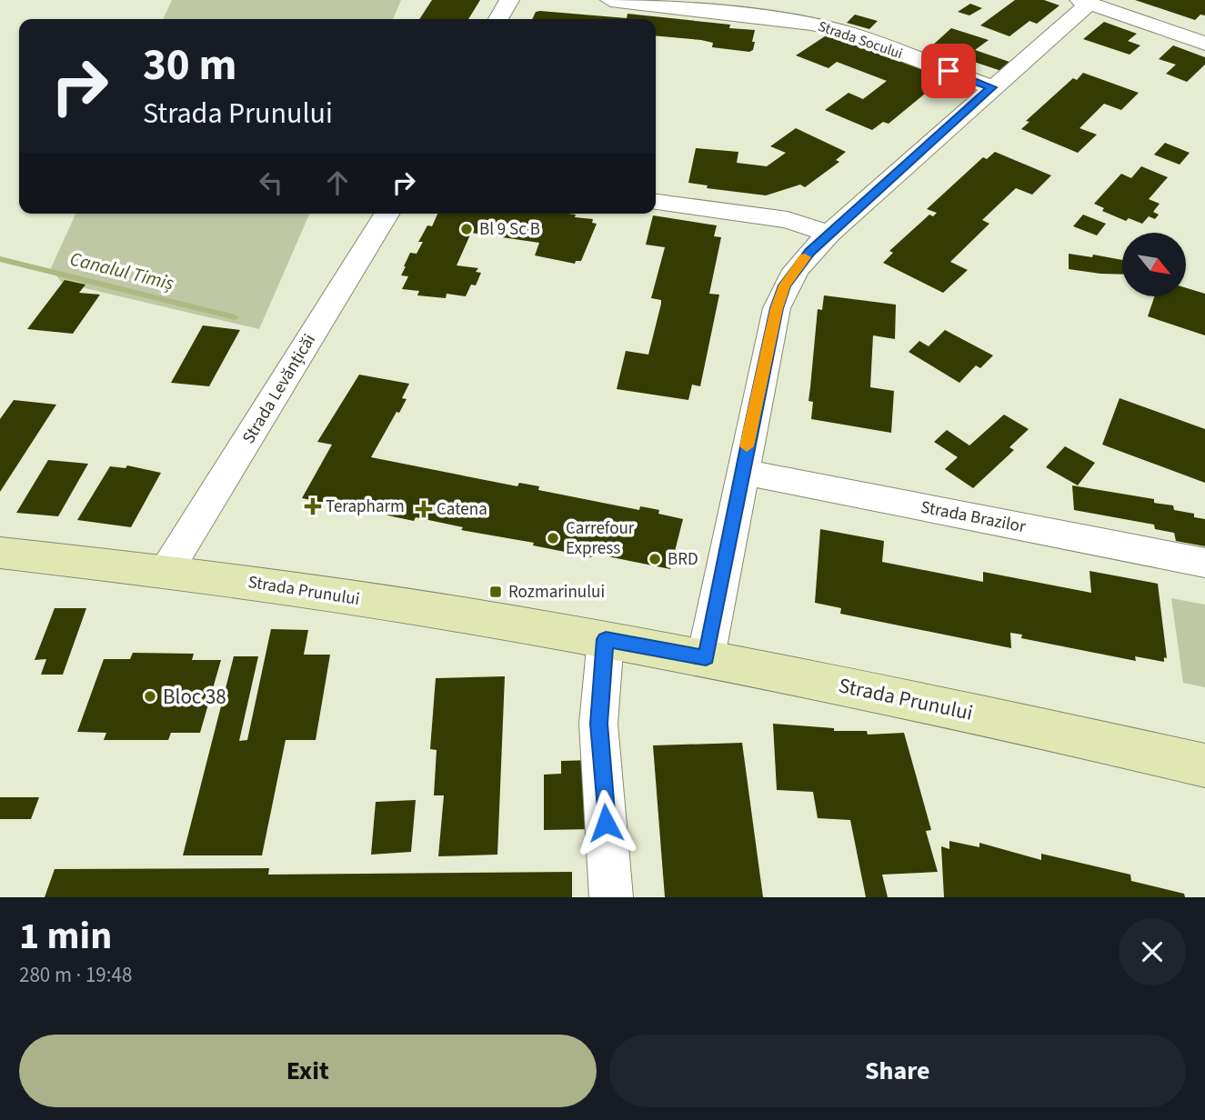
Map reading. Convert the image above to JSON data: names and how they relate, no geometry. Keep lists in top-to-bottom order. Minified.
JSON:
{"streets":{"street":["Strada Socului","Strada Levănțicăi","Strada Brazilor","Strada Prunului"]},"crossings":[["Strada Levănțicăi","Strada Prunului"]],"water":["Canalul Timiș"],"places":{"other":["Bl 9 Sc B","Carrefour Express","BRD","Bloc 38"],"health":["Terapharm","Catena"],"transit":["Rozmarinului"]},"north":"bottom right","page":{"turn":["30 m","Strada Prunului"],"heading":["1 min","280 m · 19:48"],"buttons":["Exit","Share"]}}
